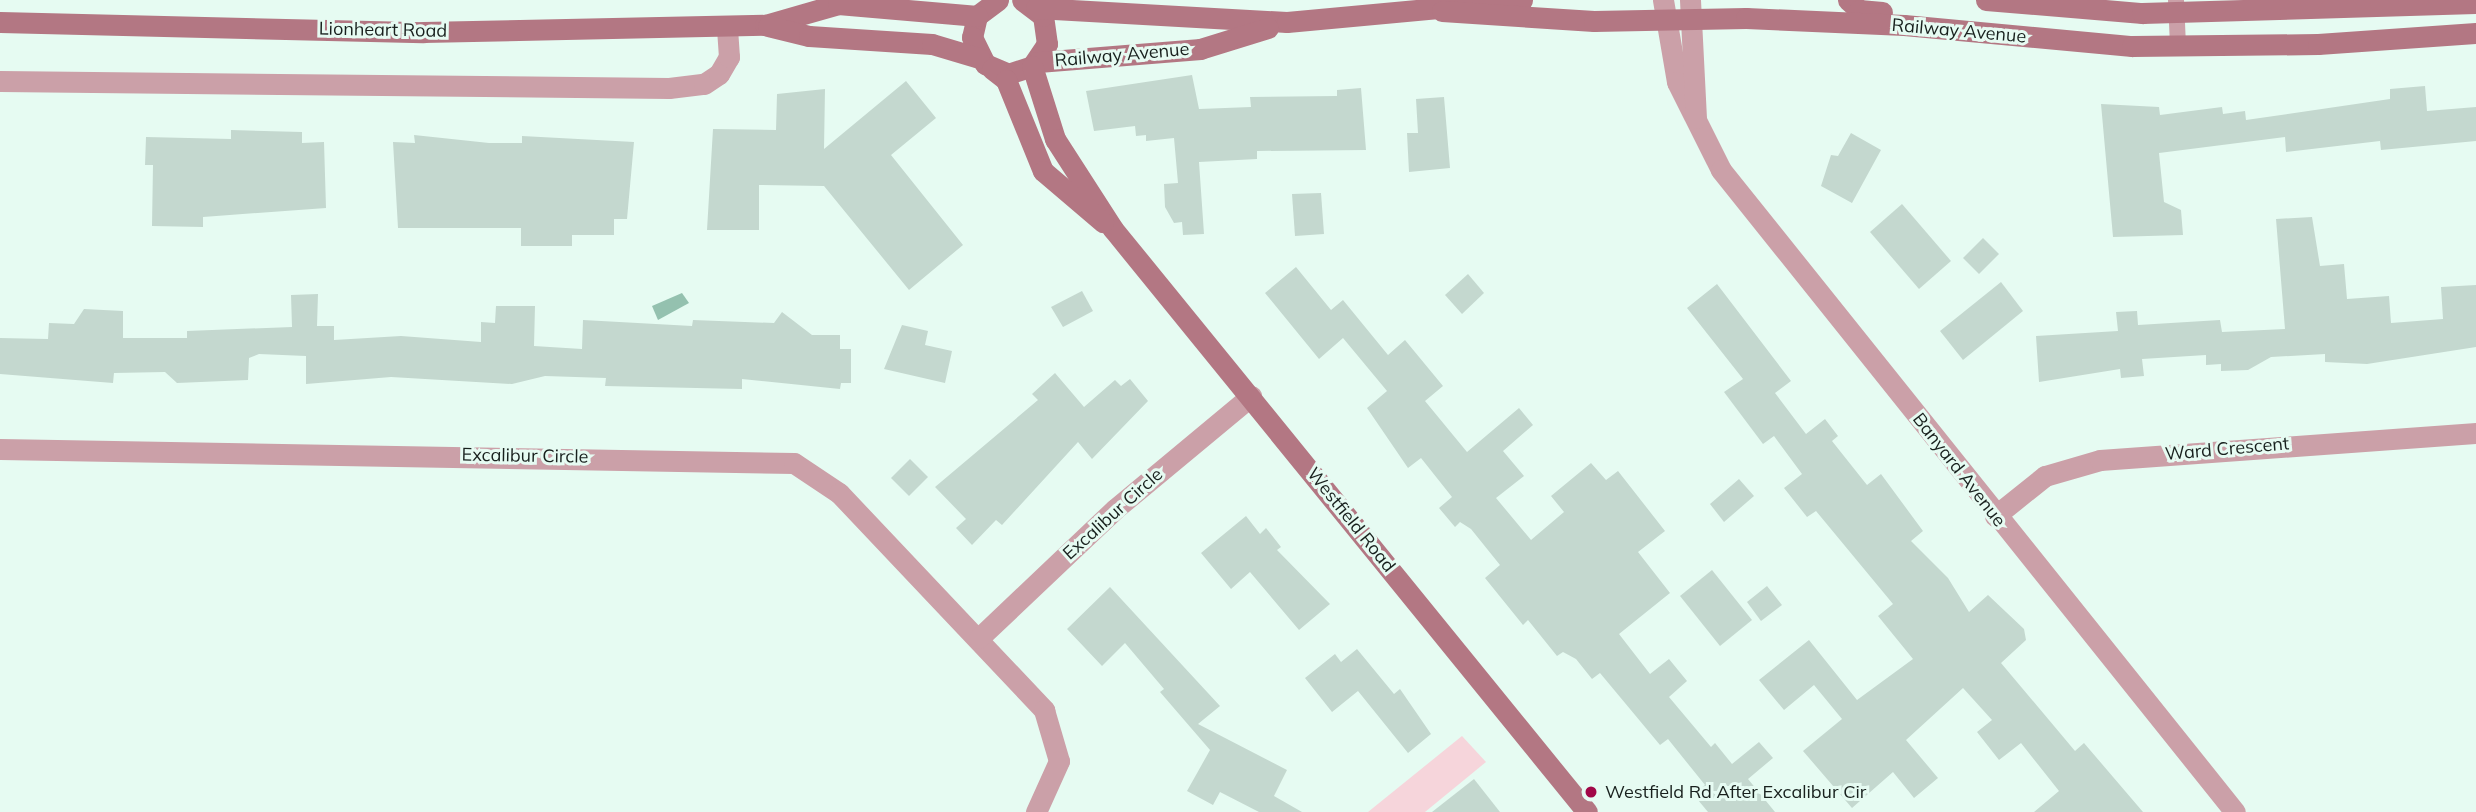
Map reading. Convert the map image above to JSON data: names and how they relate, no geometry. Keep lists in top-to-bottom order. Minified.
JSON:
{"streets":{"main road":["Lionheart Road","Railway Avenue","Westfield Road"],"street":["Ward Crescent","Excalibur Circle","Banyard Avenue"]},"crossings":[["Lionheart Road","Railway Avenue"],["Lionheart Road","Westfield Road"],["Railway Avenue","Banyard Avenue"],["Railway Avenue","Westfield Road"],["Ward Crescent","Banyard Avenue"],["Excalibur Circle","Westfield Road"]],"places":["Westfield Rd After Excalibur Cir"]}
